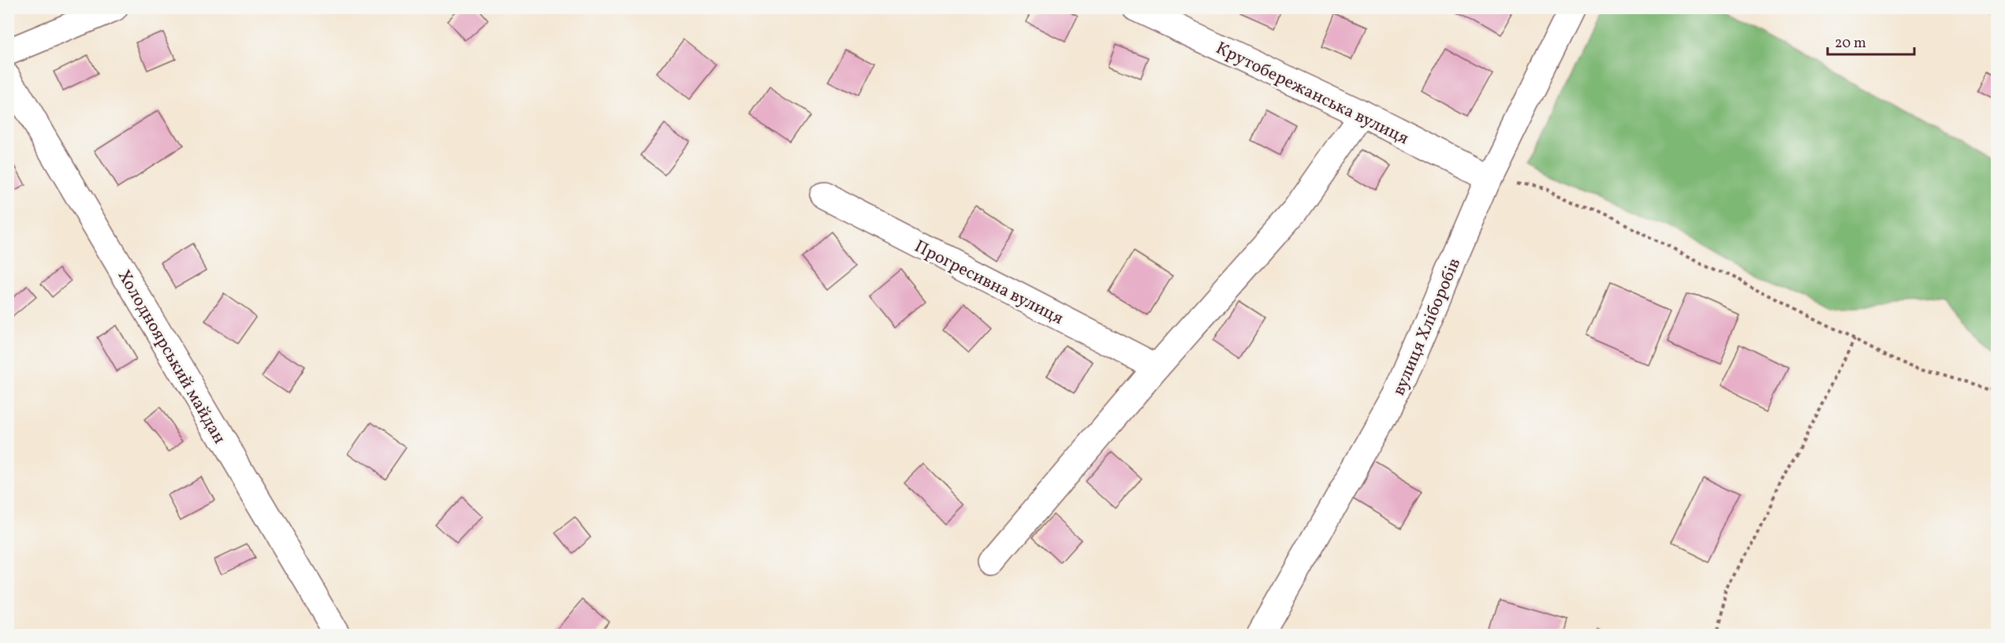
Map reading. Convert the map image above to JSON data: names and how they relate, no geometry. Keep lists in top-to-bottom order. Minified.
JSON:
{"streets":{"street":["Крутобережанська вулиця","Прогресивна вулиця","вулиця Хліборобів","Холодноярський майдан"]},"crossings":[["Крутобережанська вулиця","вулиця Хліборобів"]],"scale_bar":"20 m"}
